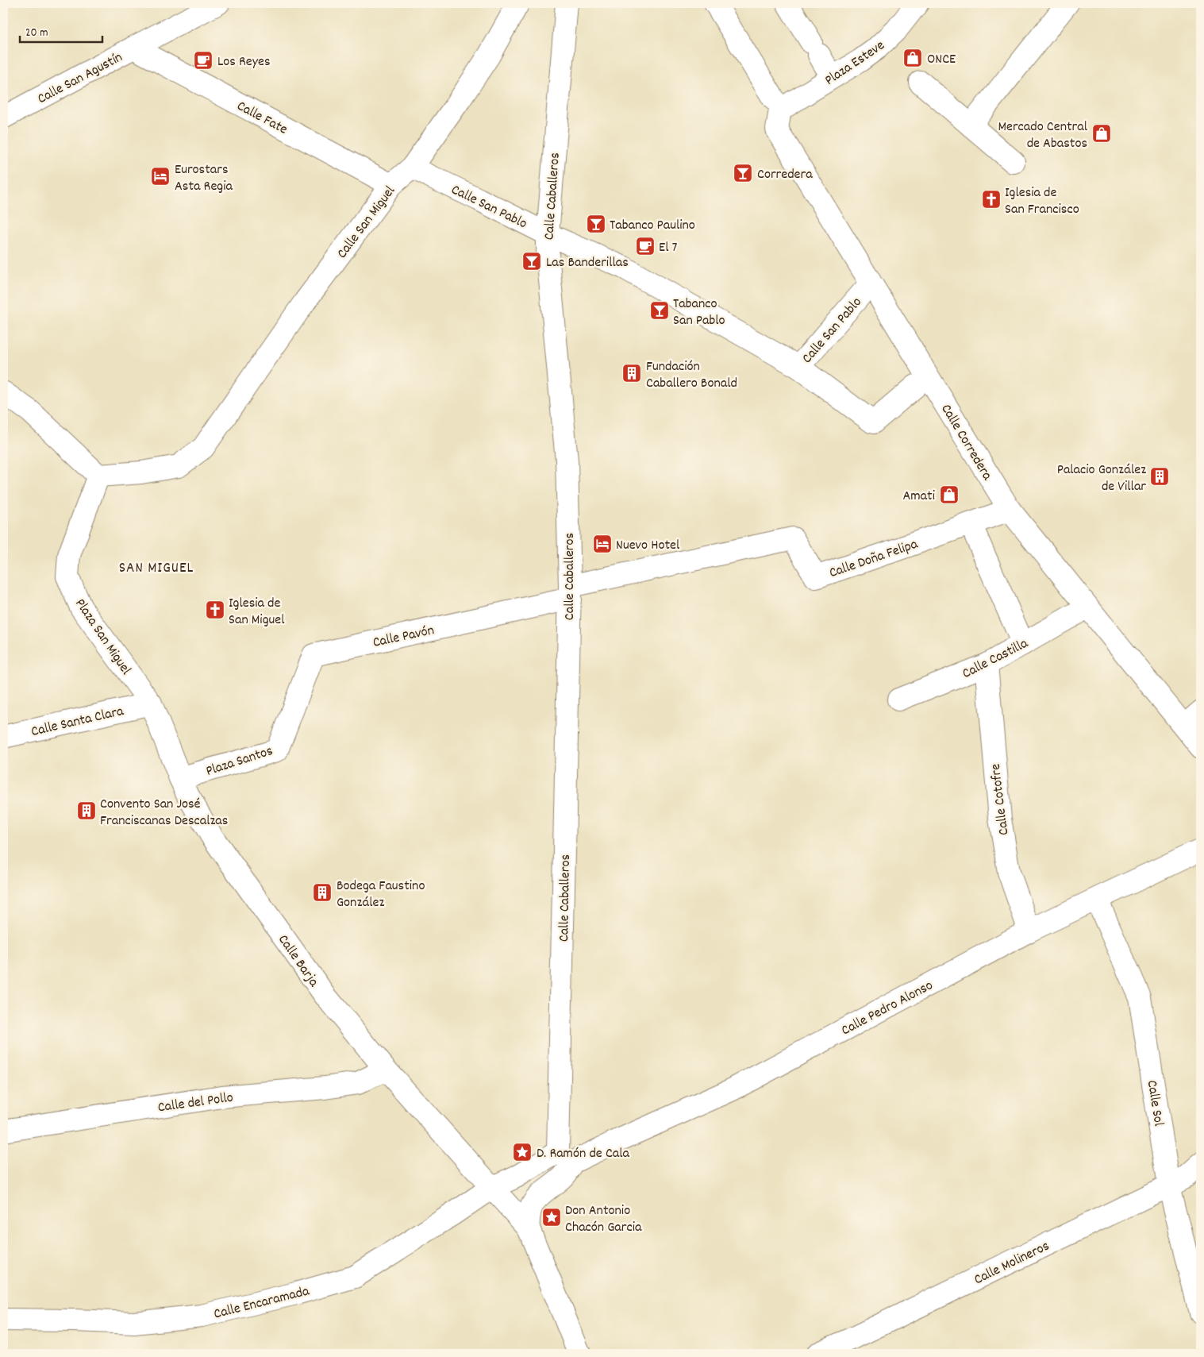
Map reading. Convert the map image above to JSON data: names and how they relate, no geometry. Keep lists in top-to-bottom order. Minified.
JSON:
{"streets":{"street":["Plaza Esteve","Calle San Agustín","Calle Fate","Calle Caballeros","Calle San Pablo","Calle San Miguel","Calle Corredera","Calle Doña Felipa","Calle Pavón","Plaza San Miguel","Calle Castilla","Calle Santa Clara","Plaza Santos","Calle Cotofre","Calle Barja","Calle Pedro Alonso","Calle del Pollo","Calle Sol","Calle Molineros","Calle Encaramada"]},"crossings":[["Plaza Esteve","Calle Corredera"],["Calle San Agustín","Calle Fate"],["Calle Fate","Calle San Miguel"],["Calle Caballeros","Calle San Pablo"],["Calle Caballeros","Calle Doña Felipa"],["Calle Caballeros","Calle Pavón"],["Calle Caballeros","Calle Pedro Alonso"],["Calle San Pablo","Calle San Miguel"],["Calle San Miguel","Plaza San Miguel"],["Calle Corredera","Calle Doña Felipa"],["Calle Corredera","Calle Castilla"],["Calle Doña Felipa","Calle Pavón"],["Calle Pavón","Plaza Santos"],["Plaza San Miguel","Calle Santa Clara"],["Plaza San Miguel","Calle Barja"],["Calle Castilla","Calle Cotofre"],["Calle Santa Clara","Calle Barja"],["Plaza Santos","Calle Barja"],["Calle Cotofre","Calle Pedro Alonso"],["Calle Barja","Calle Pedro Alonso"],["Calle Barja","Calle del Pollo"],["Calle Barja","Calle Encaramada"],["Calle Pedro Alonso","Calle Sol"],["Calle Pedro Alonso","Calle Encaramada"],["Calle Sol","Calle Molineros"]],"districts":["SAN MIGUEL"],"places":{"shop":["ONCE","Mercado Central de Abastos","Amati"],"cafe":["Los Reyes","El 7"],"bar":["Corredera","Tabanco Paulino","Las Banderillas","Tabanco San Pablo"],"hotel":["Eurostars Asta Regia","Nuevo Hotel"],"church":["Iglesia de San Francisco","Iglesia de San Miguel"],"building":["Fundación Caballero Bonald","Palacio González de Villar","Convento San José Franciscanas Descalzas","Bodega Faustino González"],"place":["D. Ramón de Cala","Don Antonio Chacón Garcia"]},"scale_bar":"20 m"}
